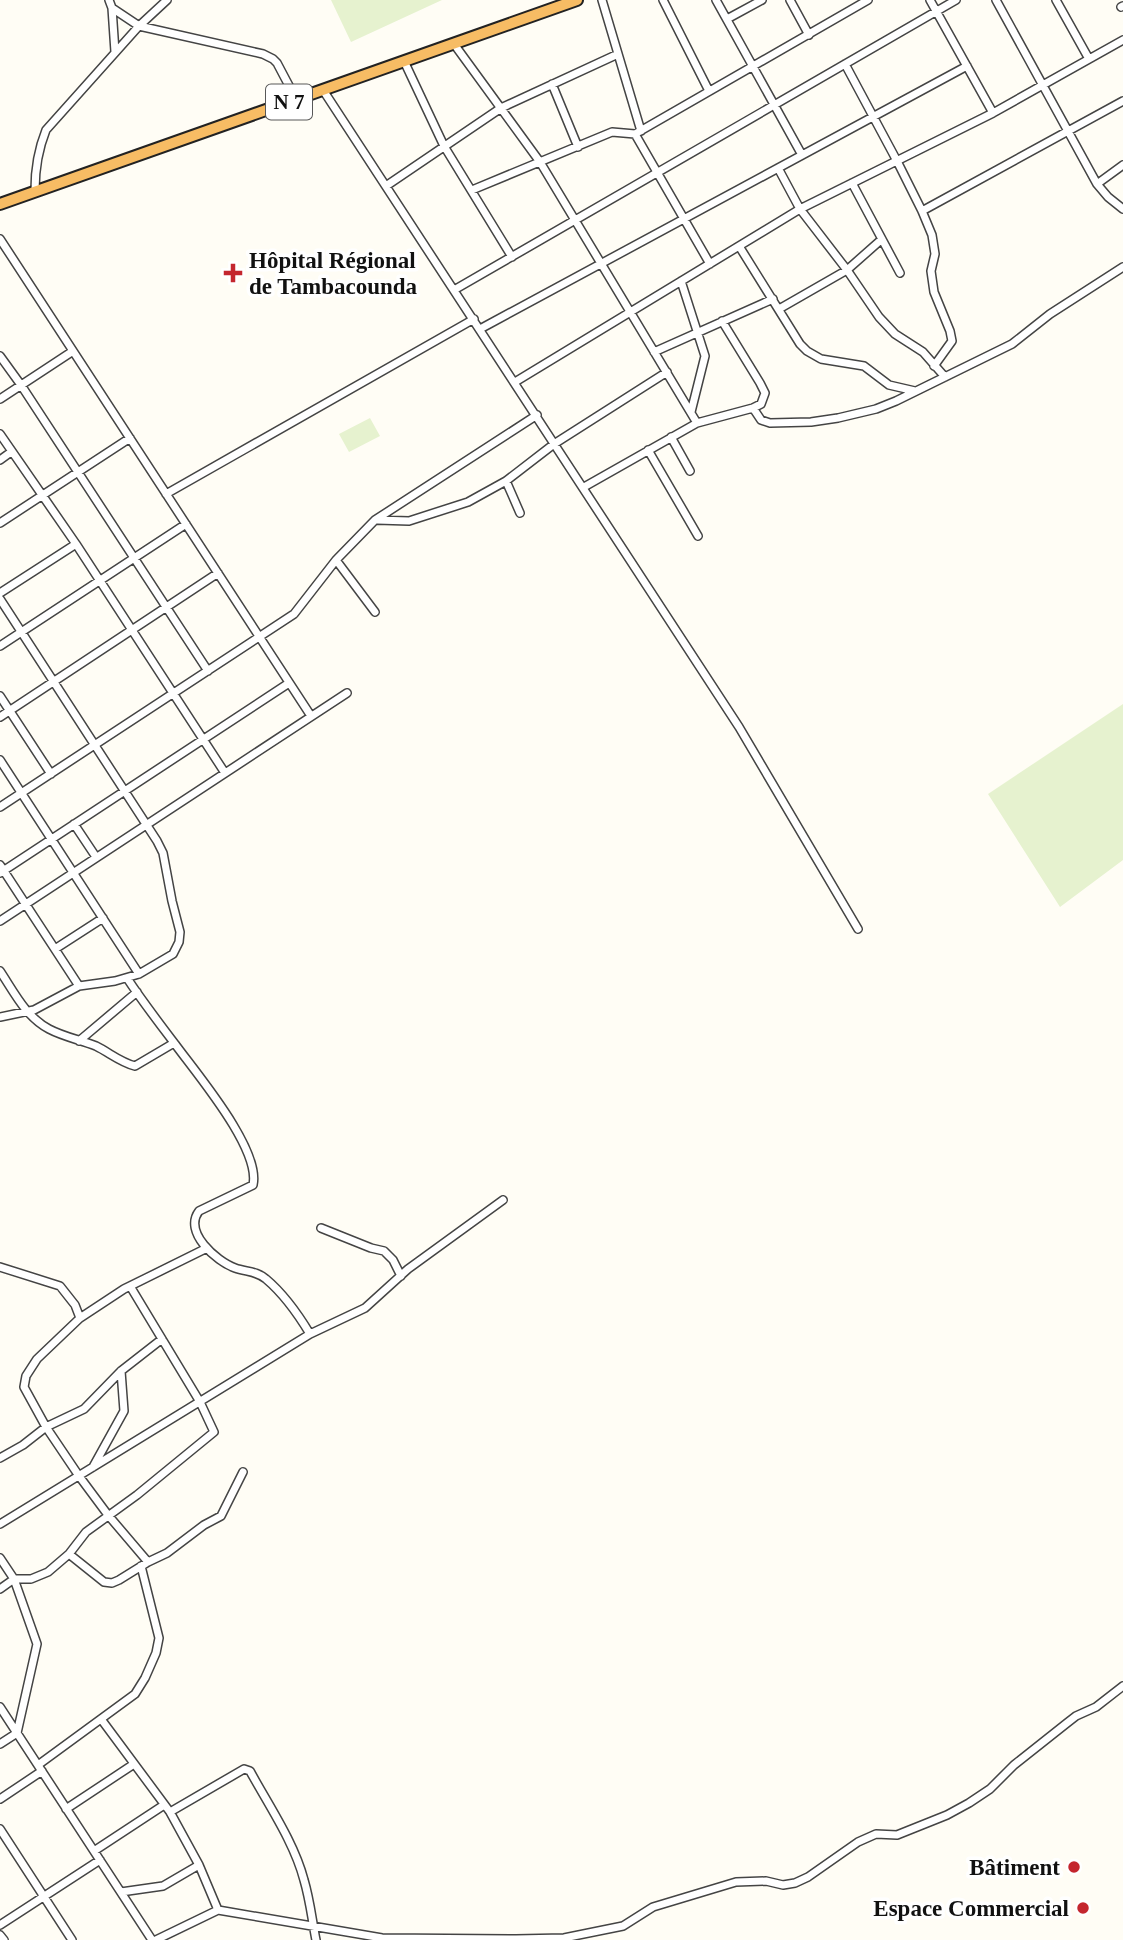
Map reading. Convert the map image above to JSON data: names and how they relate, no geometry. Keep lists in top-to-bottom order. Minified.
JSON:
{"streets":{"highway":["N 7"]},"places":{"health":["Hôpital Régional de Tambacounda"],"other":["Bâtiment","Espace Commercial"]}}
